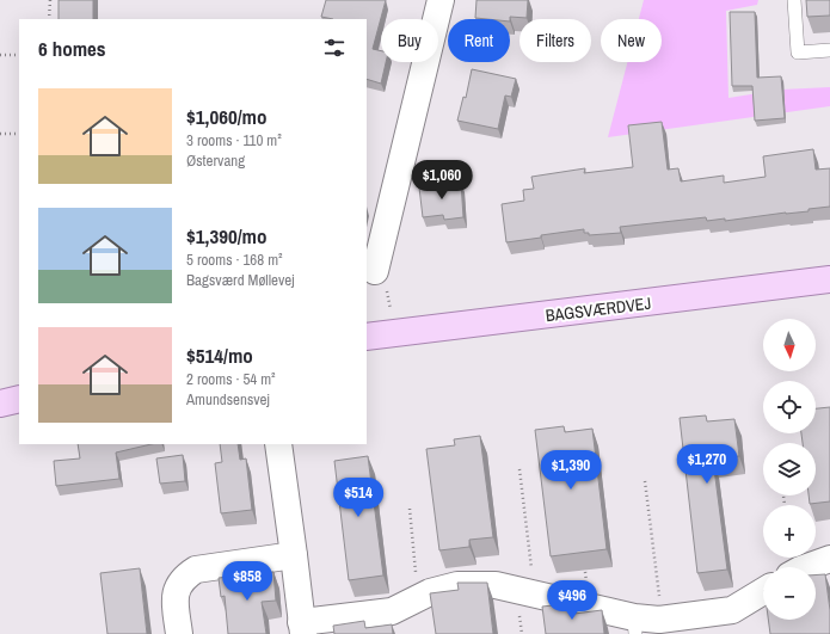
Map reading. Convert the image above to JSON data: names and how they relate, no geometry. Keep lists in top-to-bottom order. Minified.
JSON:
{"streets":{"main road":["BAGSVÆRDVEJ"]},"north":"bottom","page":{"chip":["Buy","Rent","Filters","New"],"heading":"6 homes","list":[{"name":"$1,060/mo","note":"3 rooms · 110 m² · Østervang"},{"name":"$1,390/mo","note":"5 rooms · 168 m² · Bagsværd Møllevej"},{"name":"$514/mo","note":"2 rooms · 54 m² · Amundsensvej"}],"price":["$1,060","$1,270","$1,390","$514","$858","$496"],"map_buttons":["+","−"]}}
